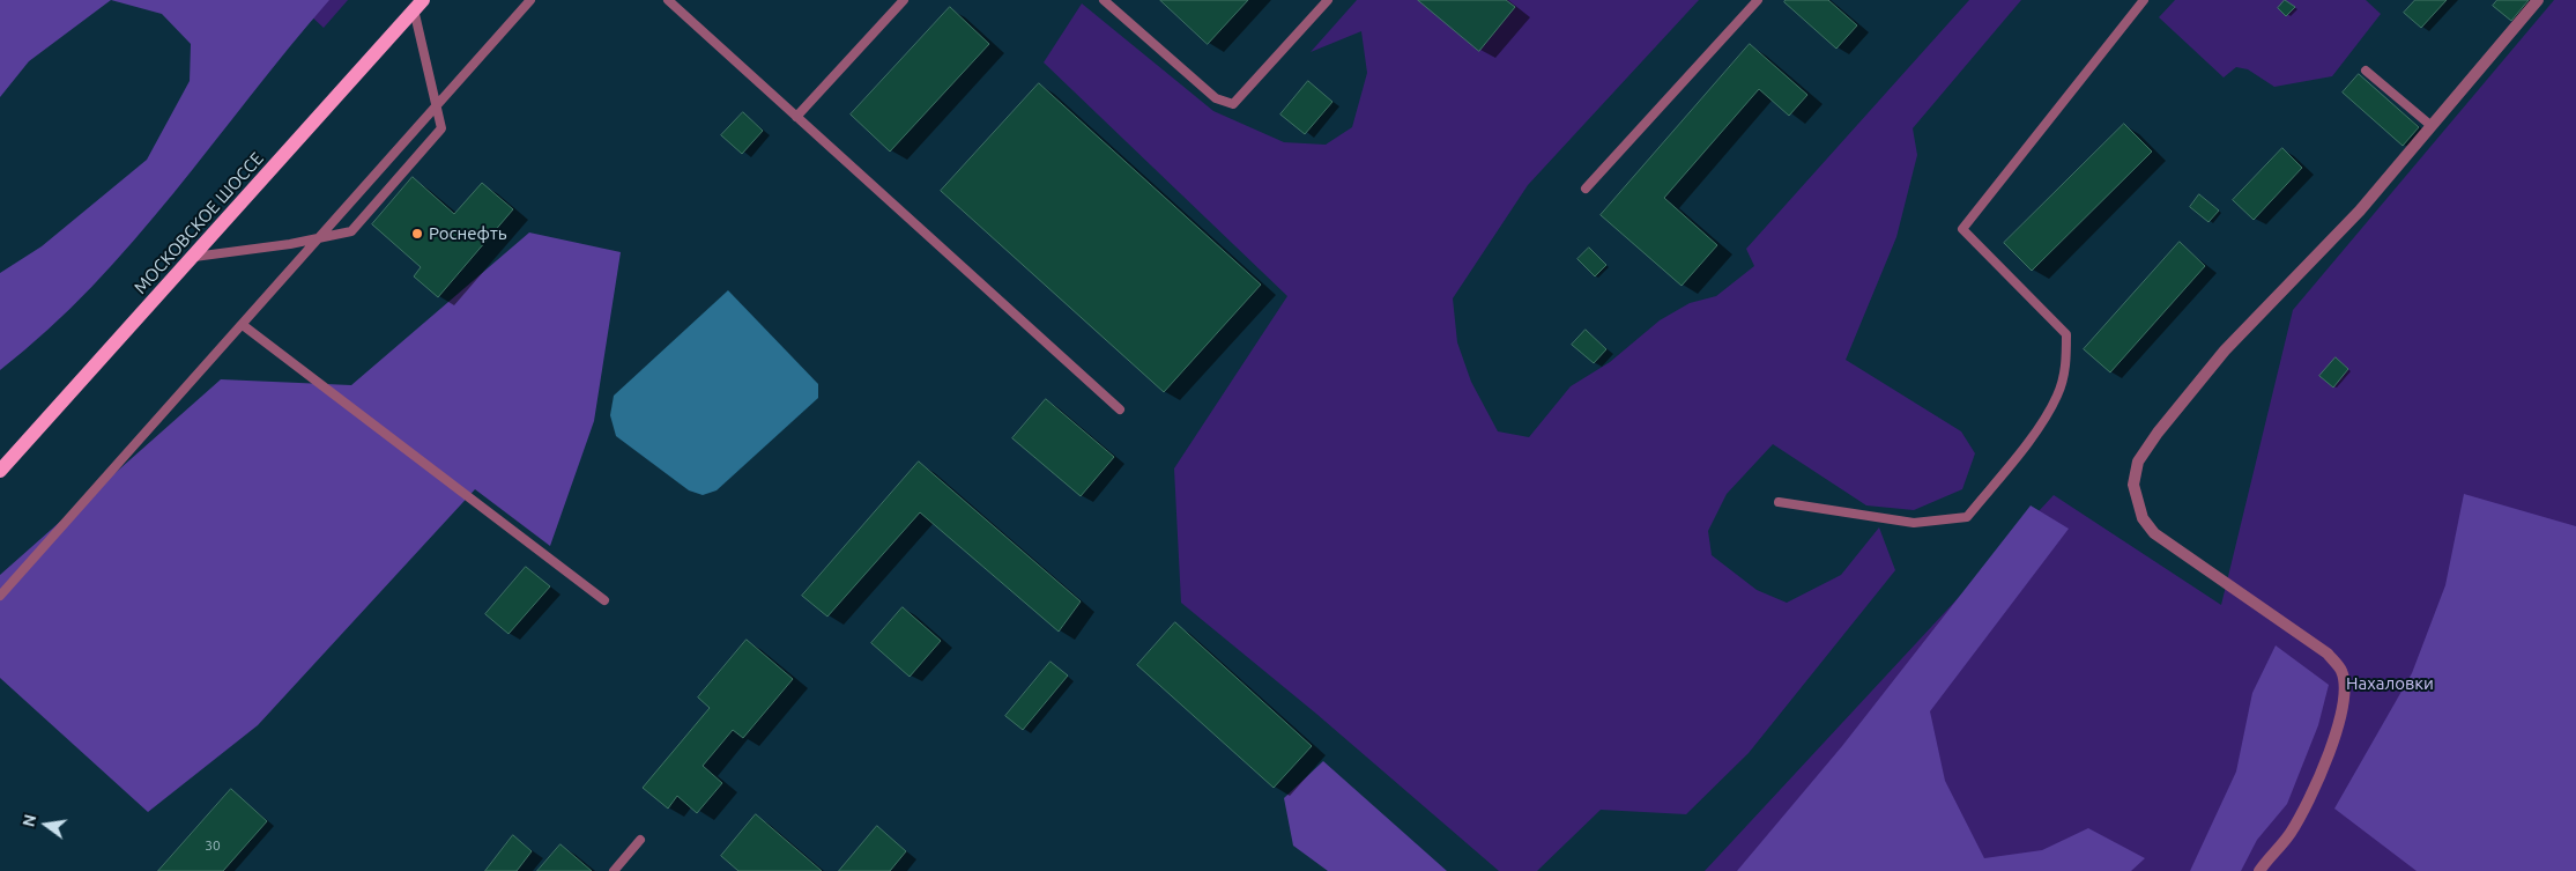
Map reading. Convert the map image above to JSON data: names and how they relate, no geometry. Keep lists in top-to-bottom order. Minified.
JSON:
{"streets":{"main road":["МОСКОВСКОЕ ШОССЕ"]},"parks":["Нахаловки"],"places":["Роснефть"],"house_numbers":["30"],"north":"left"}
